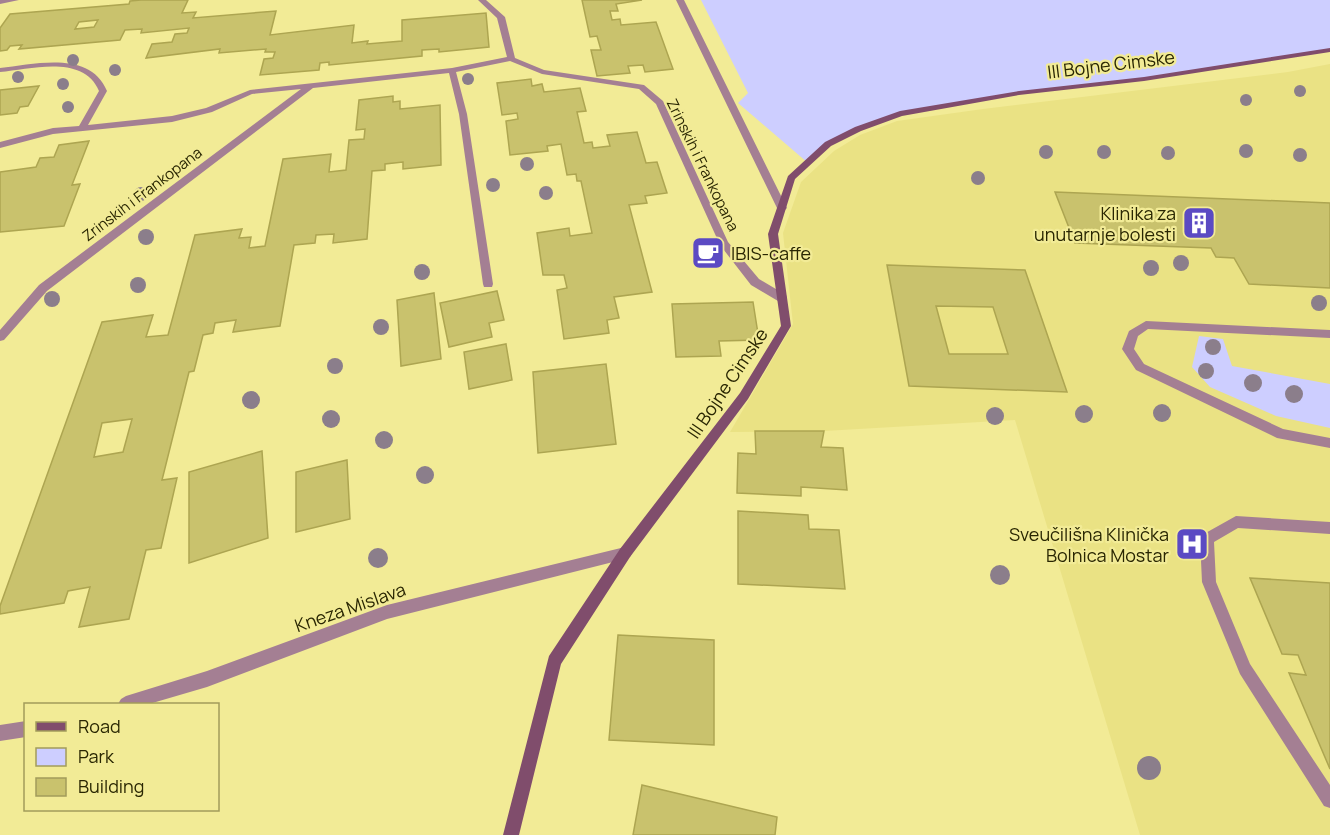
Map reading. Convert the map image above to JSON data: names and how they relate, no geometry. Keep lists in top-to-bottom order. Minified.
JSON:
{"streets":{"street":["III Bojne Cimske","Zrinskih i Frankopana","Kneza Mislava"]},"crossings":[["III Bojne Cimske","Zrinskih i Frankopana"],["III Bojne Cimske","Kneza Mislava"]],"places":{"building":["Klinika za unutarnje bolesti"],"cafe":["IBIS-caffe"],"hospital":["Sveučilišna Klinička Bolnica Mostar"]},"legend":["Road","Park","Building"]}
